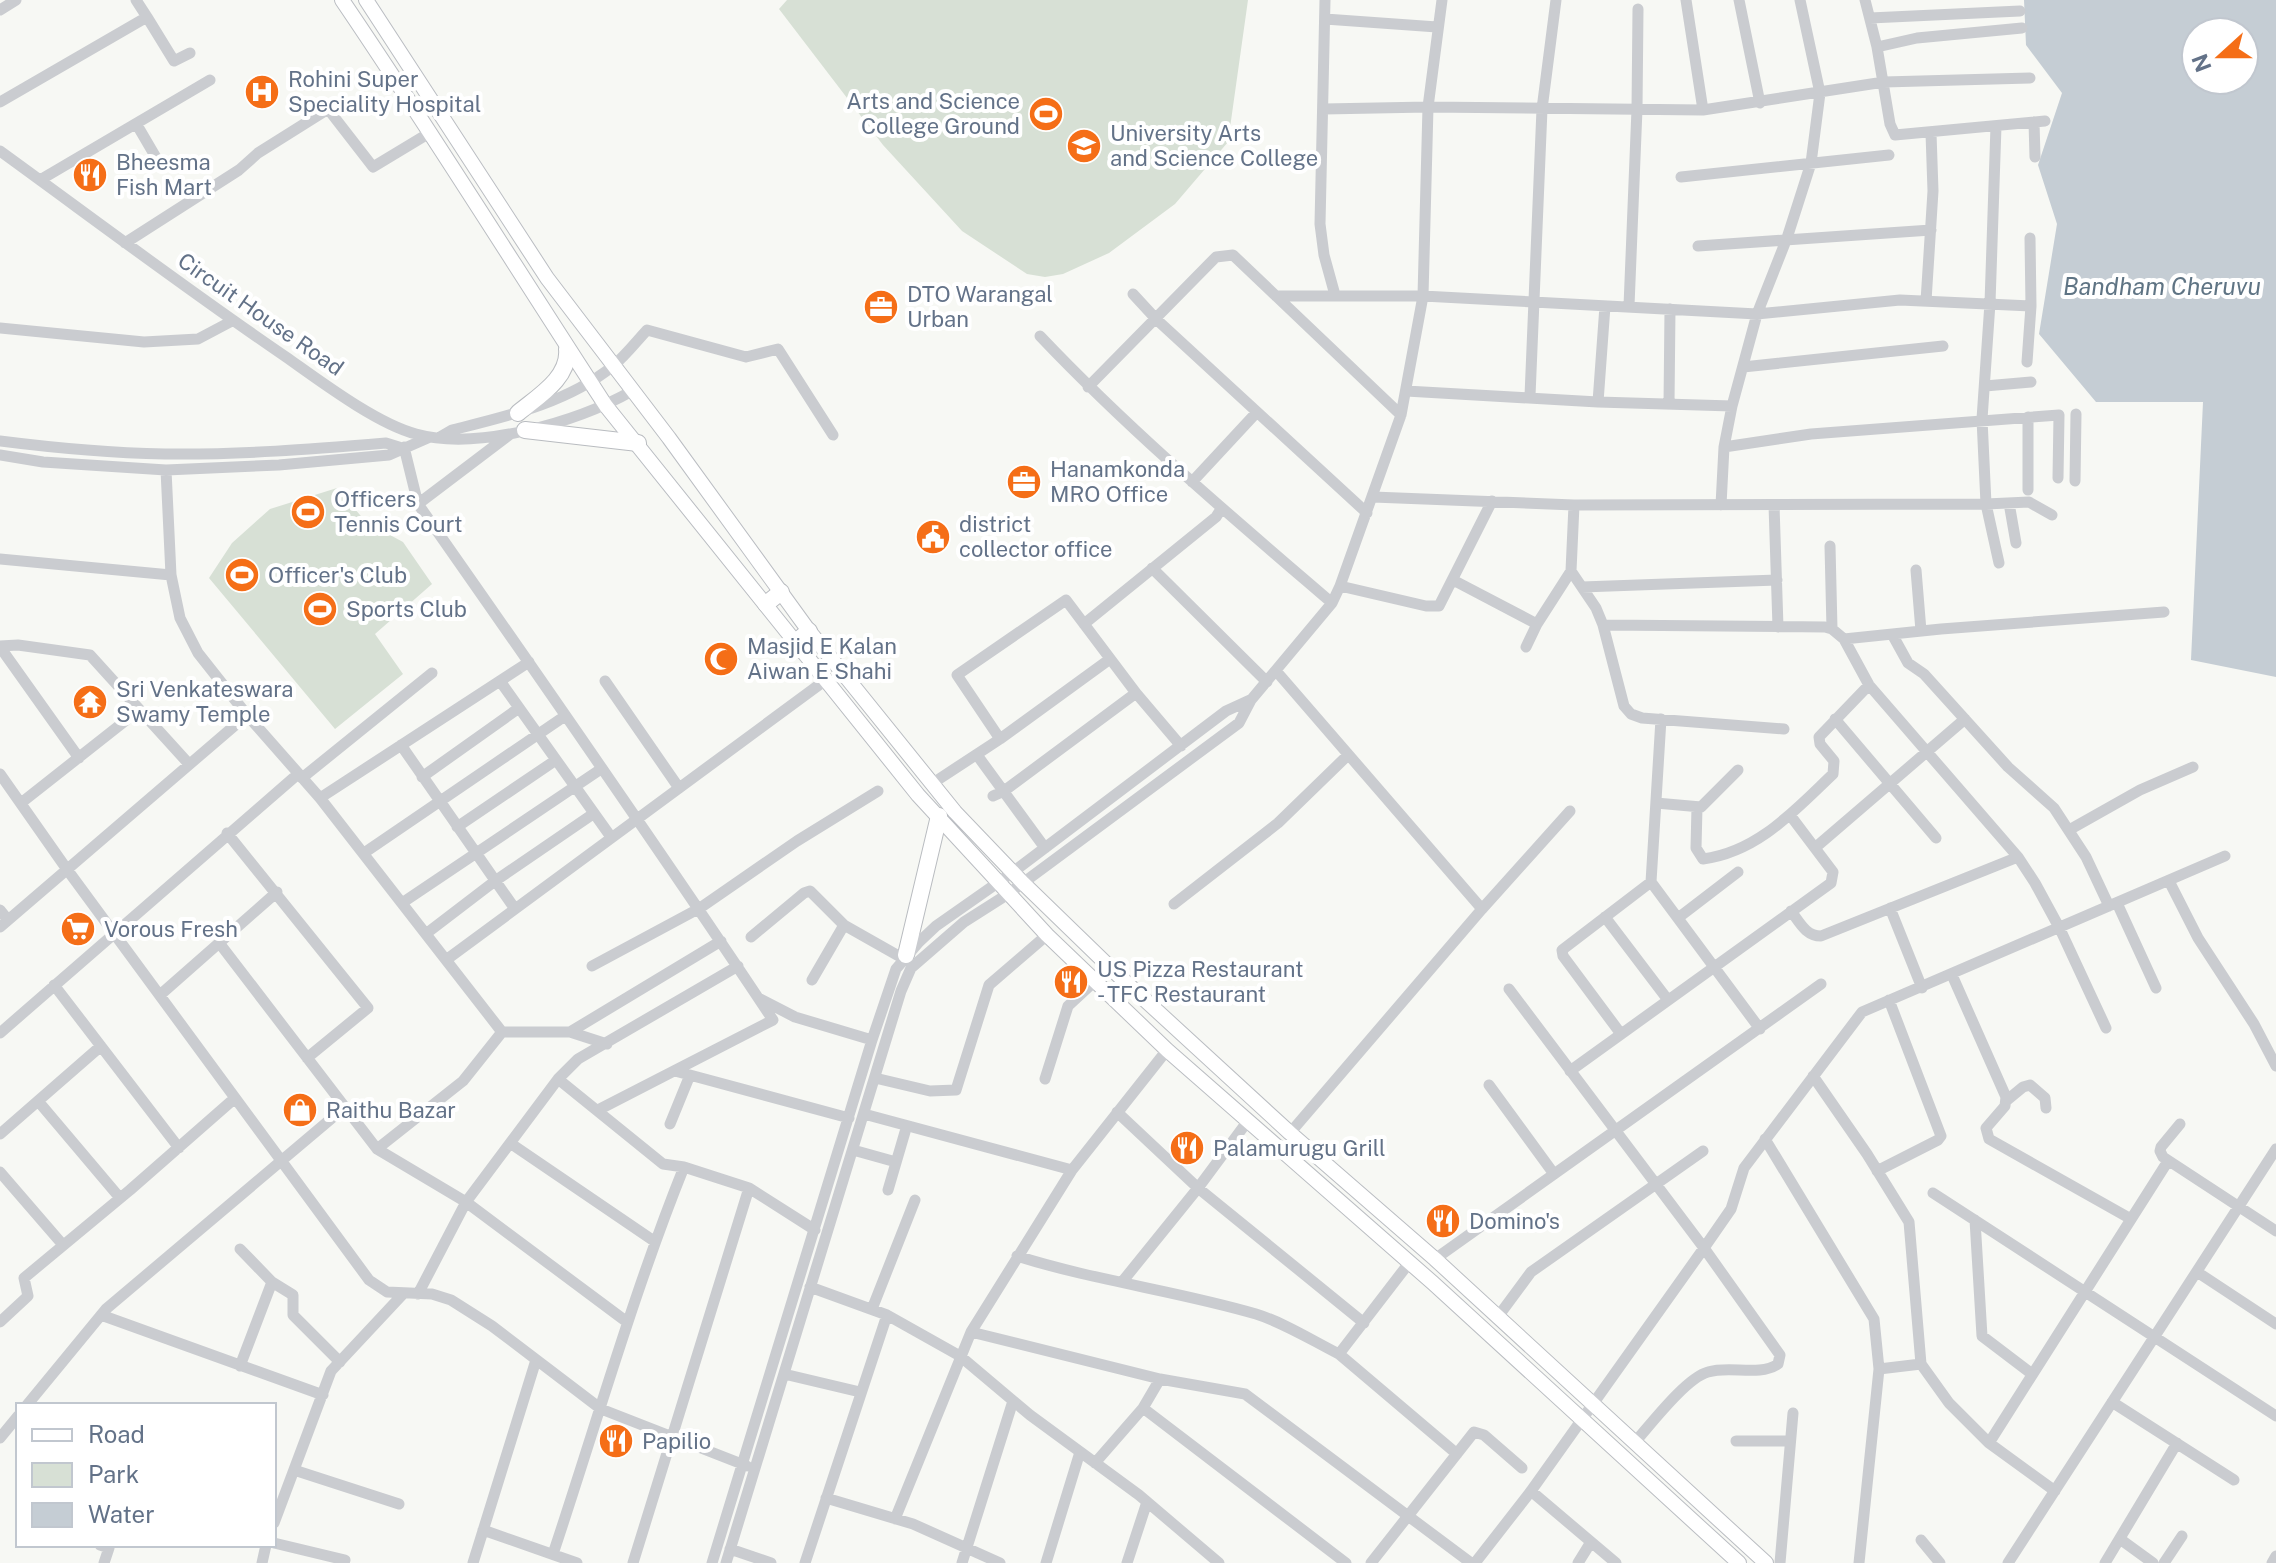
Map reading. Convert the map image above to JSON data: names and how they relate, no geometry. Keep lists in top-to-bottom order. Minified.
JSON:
{"streets":{"street":["Circuit House Road"]},"water":["Bandham Cheruvu"],"places":{"hospital":["Rohini Super Speciality Hospital"],"sports":["Arts and Science College Ground","Officers Tennis Court","Officer's Club","Sports Club"],"school or university":["University Arts and Science College"],"restaurant":["Bheesma Fish Mart","US Pizza Restaurant - TFC Restaurant","Palamurugu Grill","Domino's","Papilio"],"office":["DTO Warangal Urban","Hanamkonda MRO Office"],"public building":["district collector office"],"mosque":["Masjid E Kalan Aiwan E Shahi"],"temple":["Sri Venkateswara Swamy Temple"],"supermarket":["Vorous Fresh"],"shop":["Raithu Bazar"]},"legend":["Road","Park","Water"],"north":"left"}
